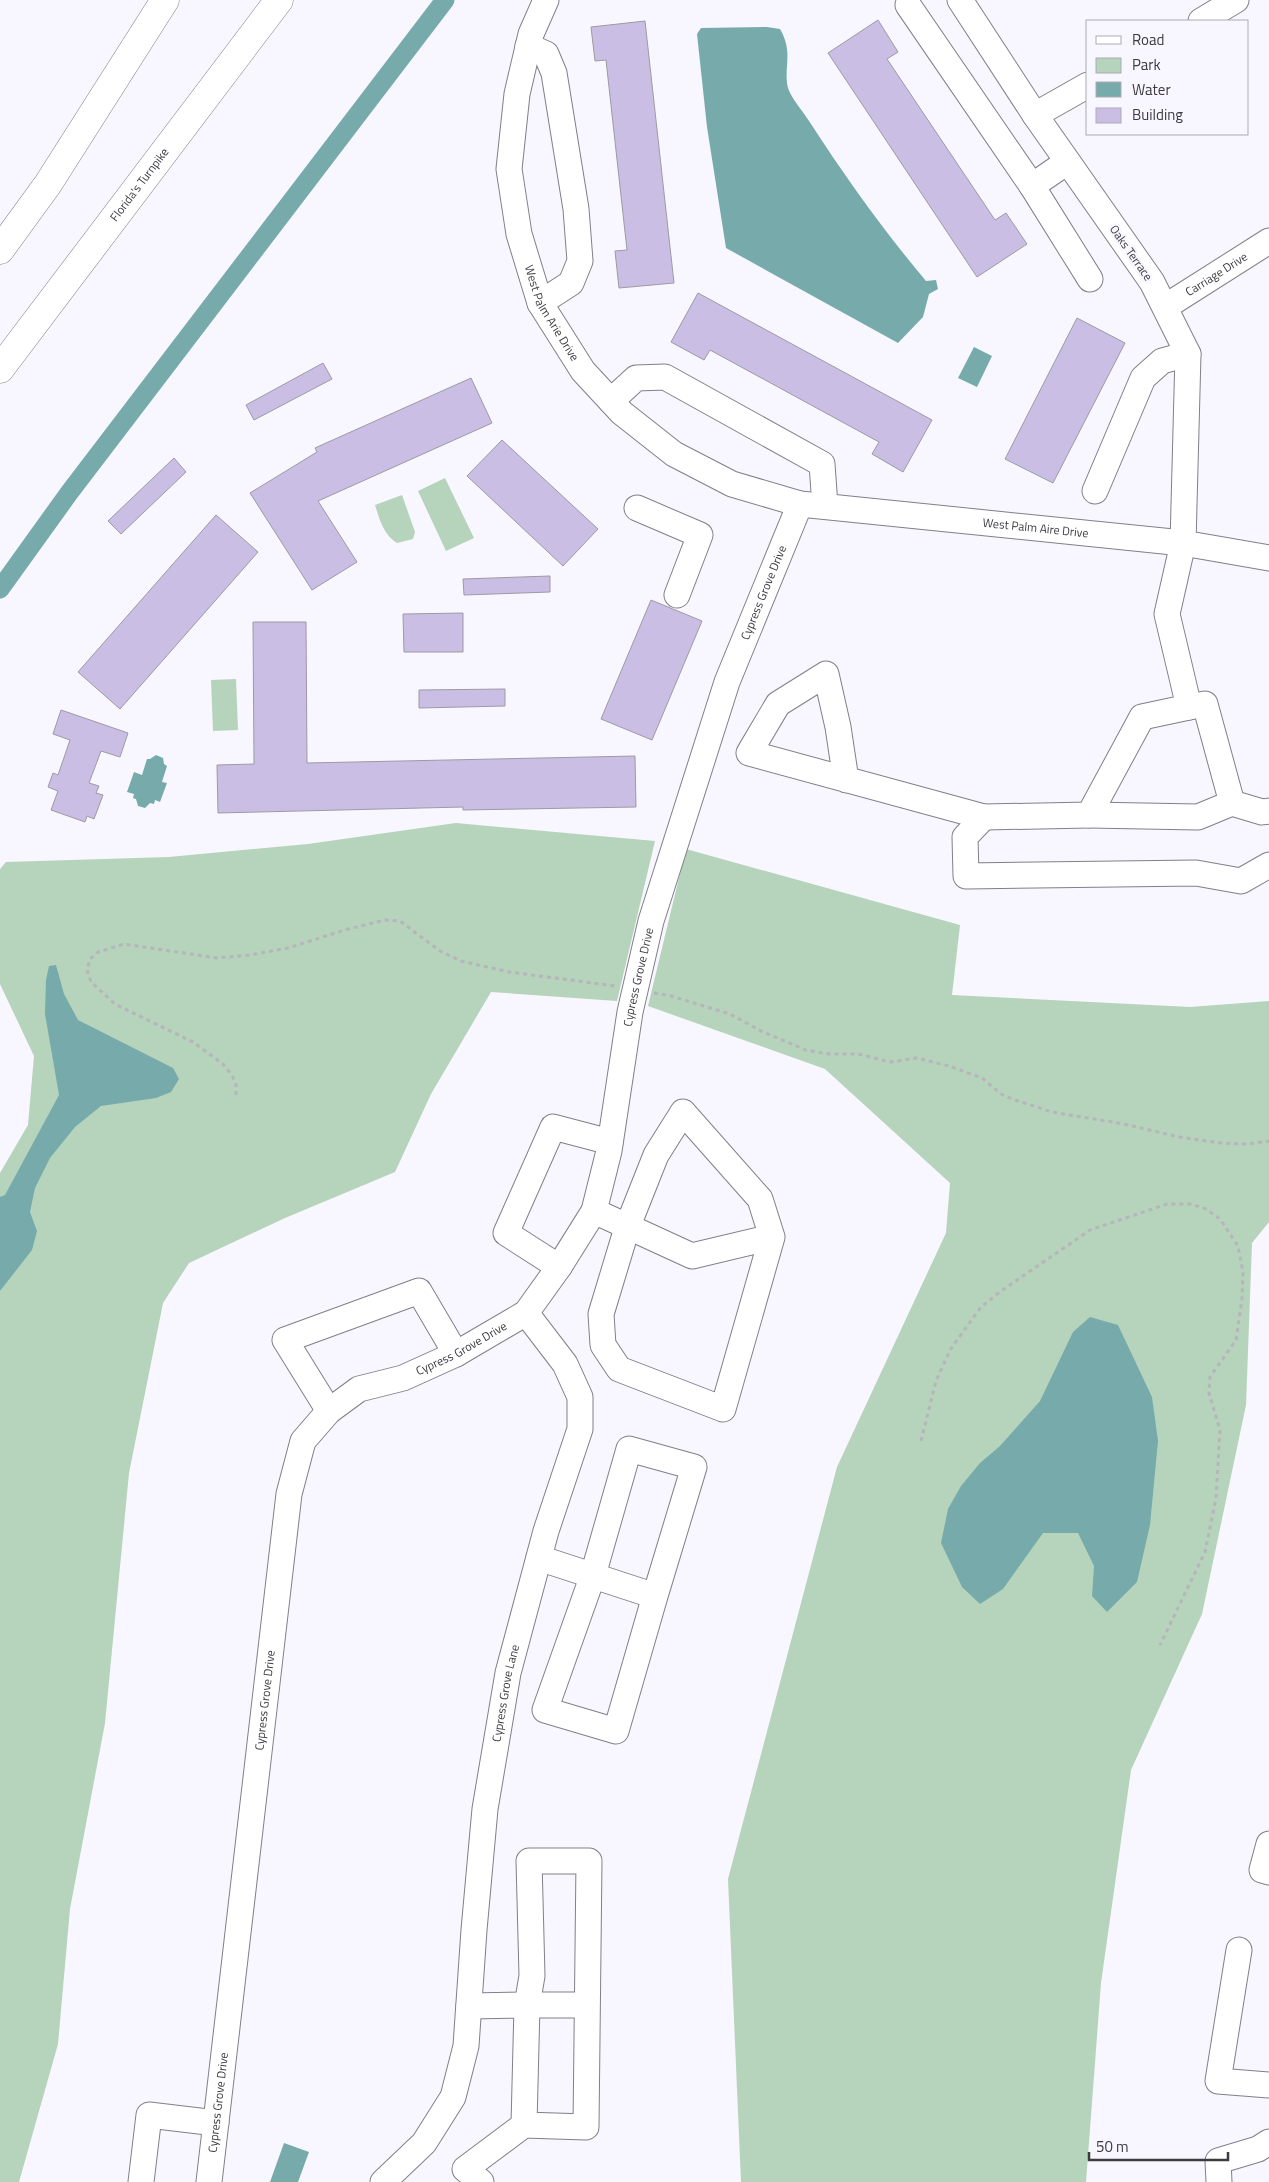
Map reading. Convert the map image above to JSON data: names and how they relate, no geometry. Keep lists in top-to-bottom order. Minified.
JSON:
{"streets":{"highway":["Florida's Turnpike"],"street":["Oaks Terrace","Carriage Drive","West Palm Arie Drive","West Palm Aire Drive","Cypress Grove Drive","Cypress Grove Lane"]},"crossings":[["Oaks Terrace","Carriage Drive"],["Oaks Terrace","West Palm Aire Drive"],["West Palm Arie Drive","West Palm Aire Drive"],["West Palm Arie Drive","Cypress Grove Drive"],["West Palm Aire Drive","Cypress Grove Drive"],["Cypress Grove Drive","Cypress Grove Lane"]],"legend":["Road","Park","Water","Building"],"scale_bar":"50 m"}
